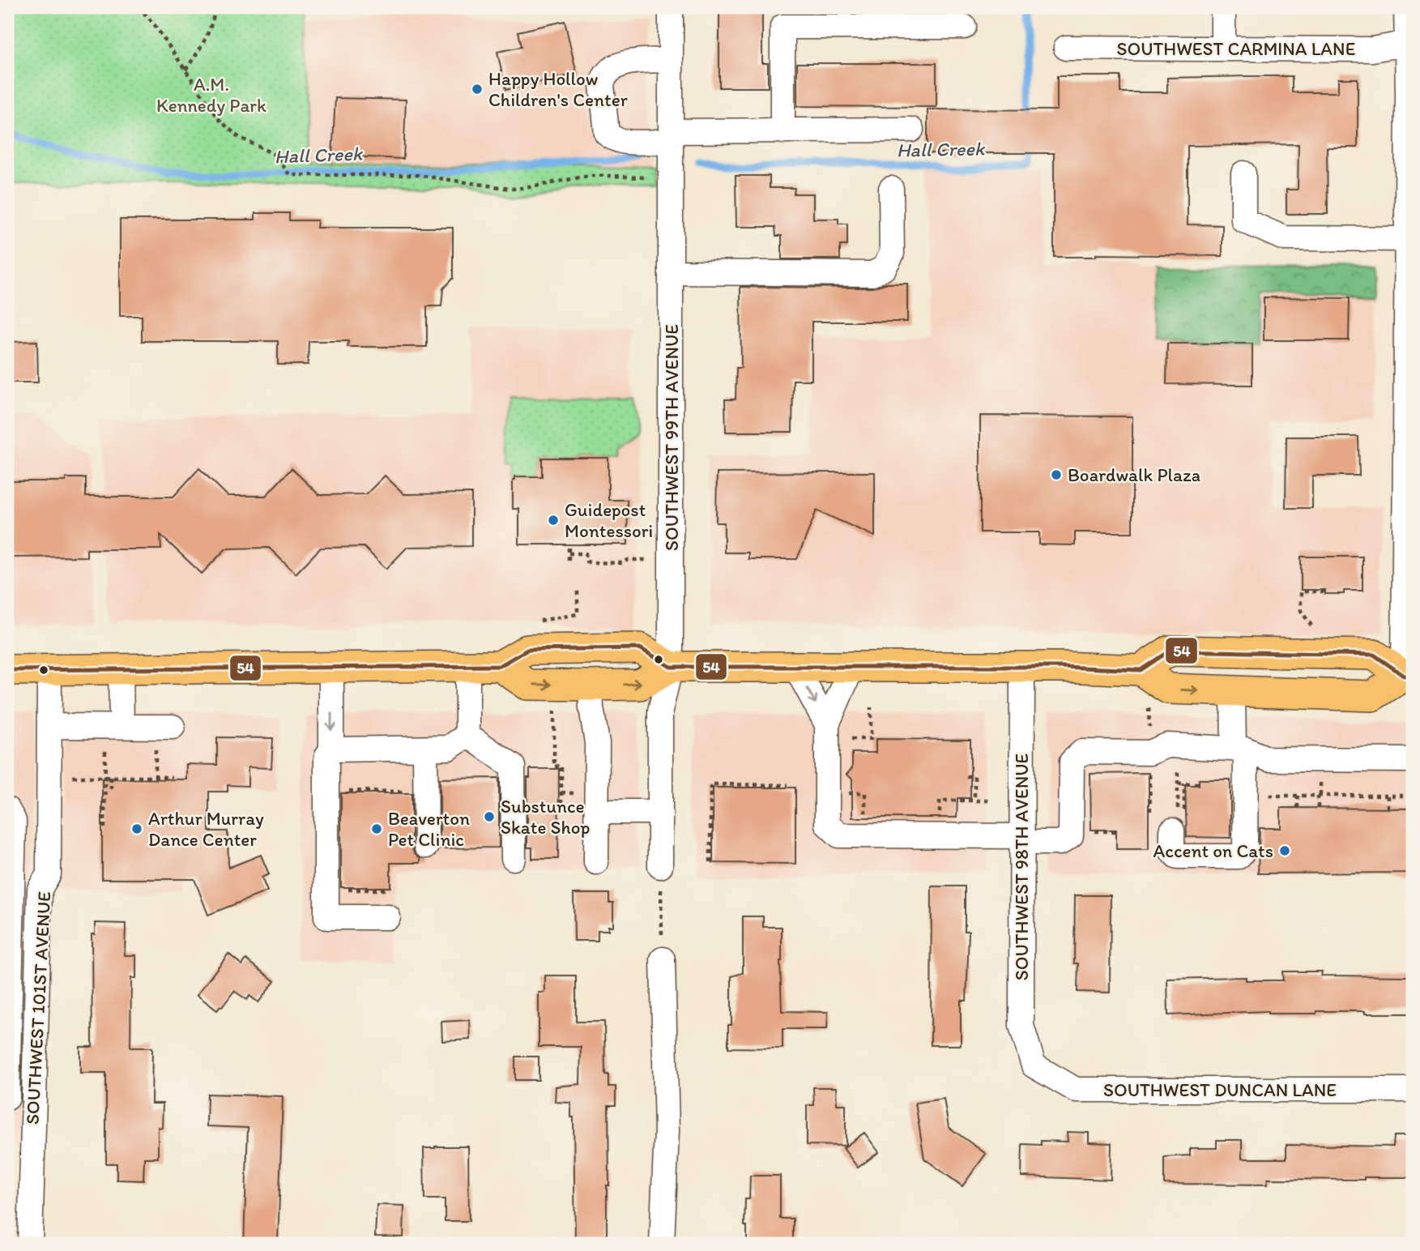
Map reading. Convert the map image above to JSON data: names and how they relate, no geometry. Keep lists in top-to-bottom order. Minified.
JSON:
{"streets":{"street":["SOUTHWEST CARMINA LANE","SOUTHWEST 99TH AVENUE","SOUTHWEST 98TH AVENUE","SOUTHWEST 101ST AVENUE","SOUTHWEST DUNCAN LANE"]},"crossings":[["SOUTHWEST 98TH AVENUE","SOUTHWEST DUNCAN LANE"]],"water":["Hall Creek"],"parks":["A.M. Kennedy Park"],"places":["Happy Hollow Children's Center","Boardwalk Plaza","Guidepost Montessori","Substunce Skate Shop","Arthur Murray Dance Center","Beaverton Pet Clinic","Accent on Cats"],"lines":["transit line 54"]}
